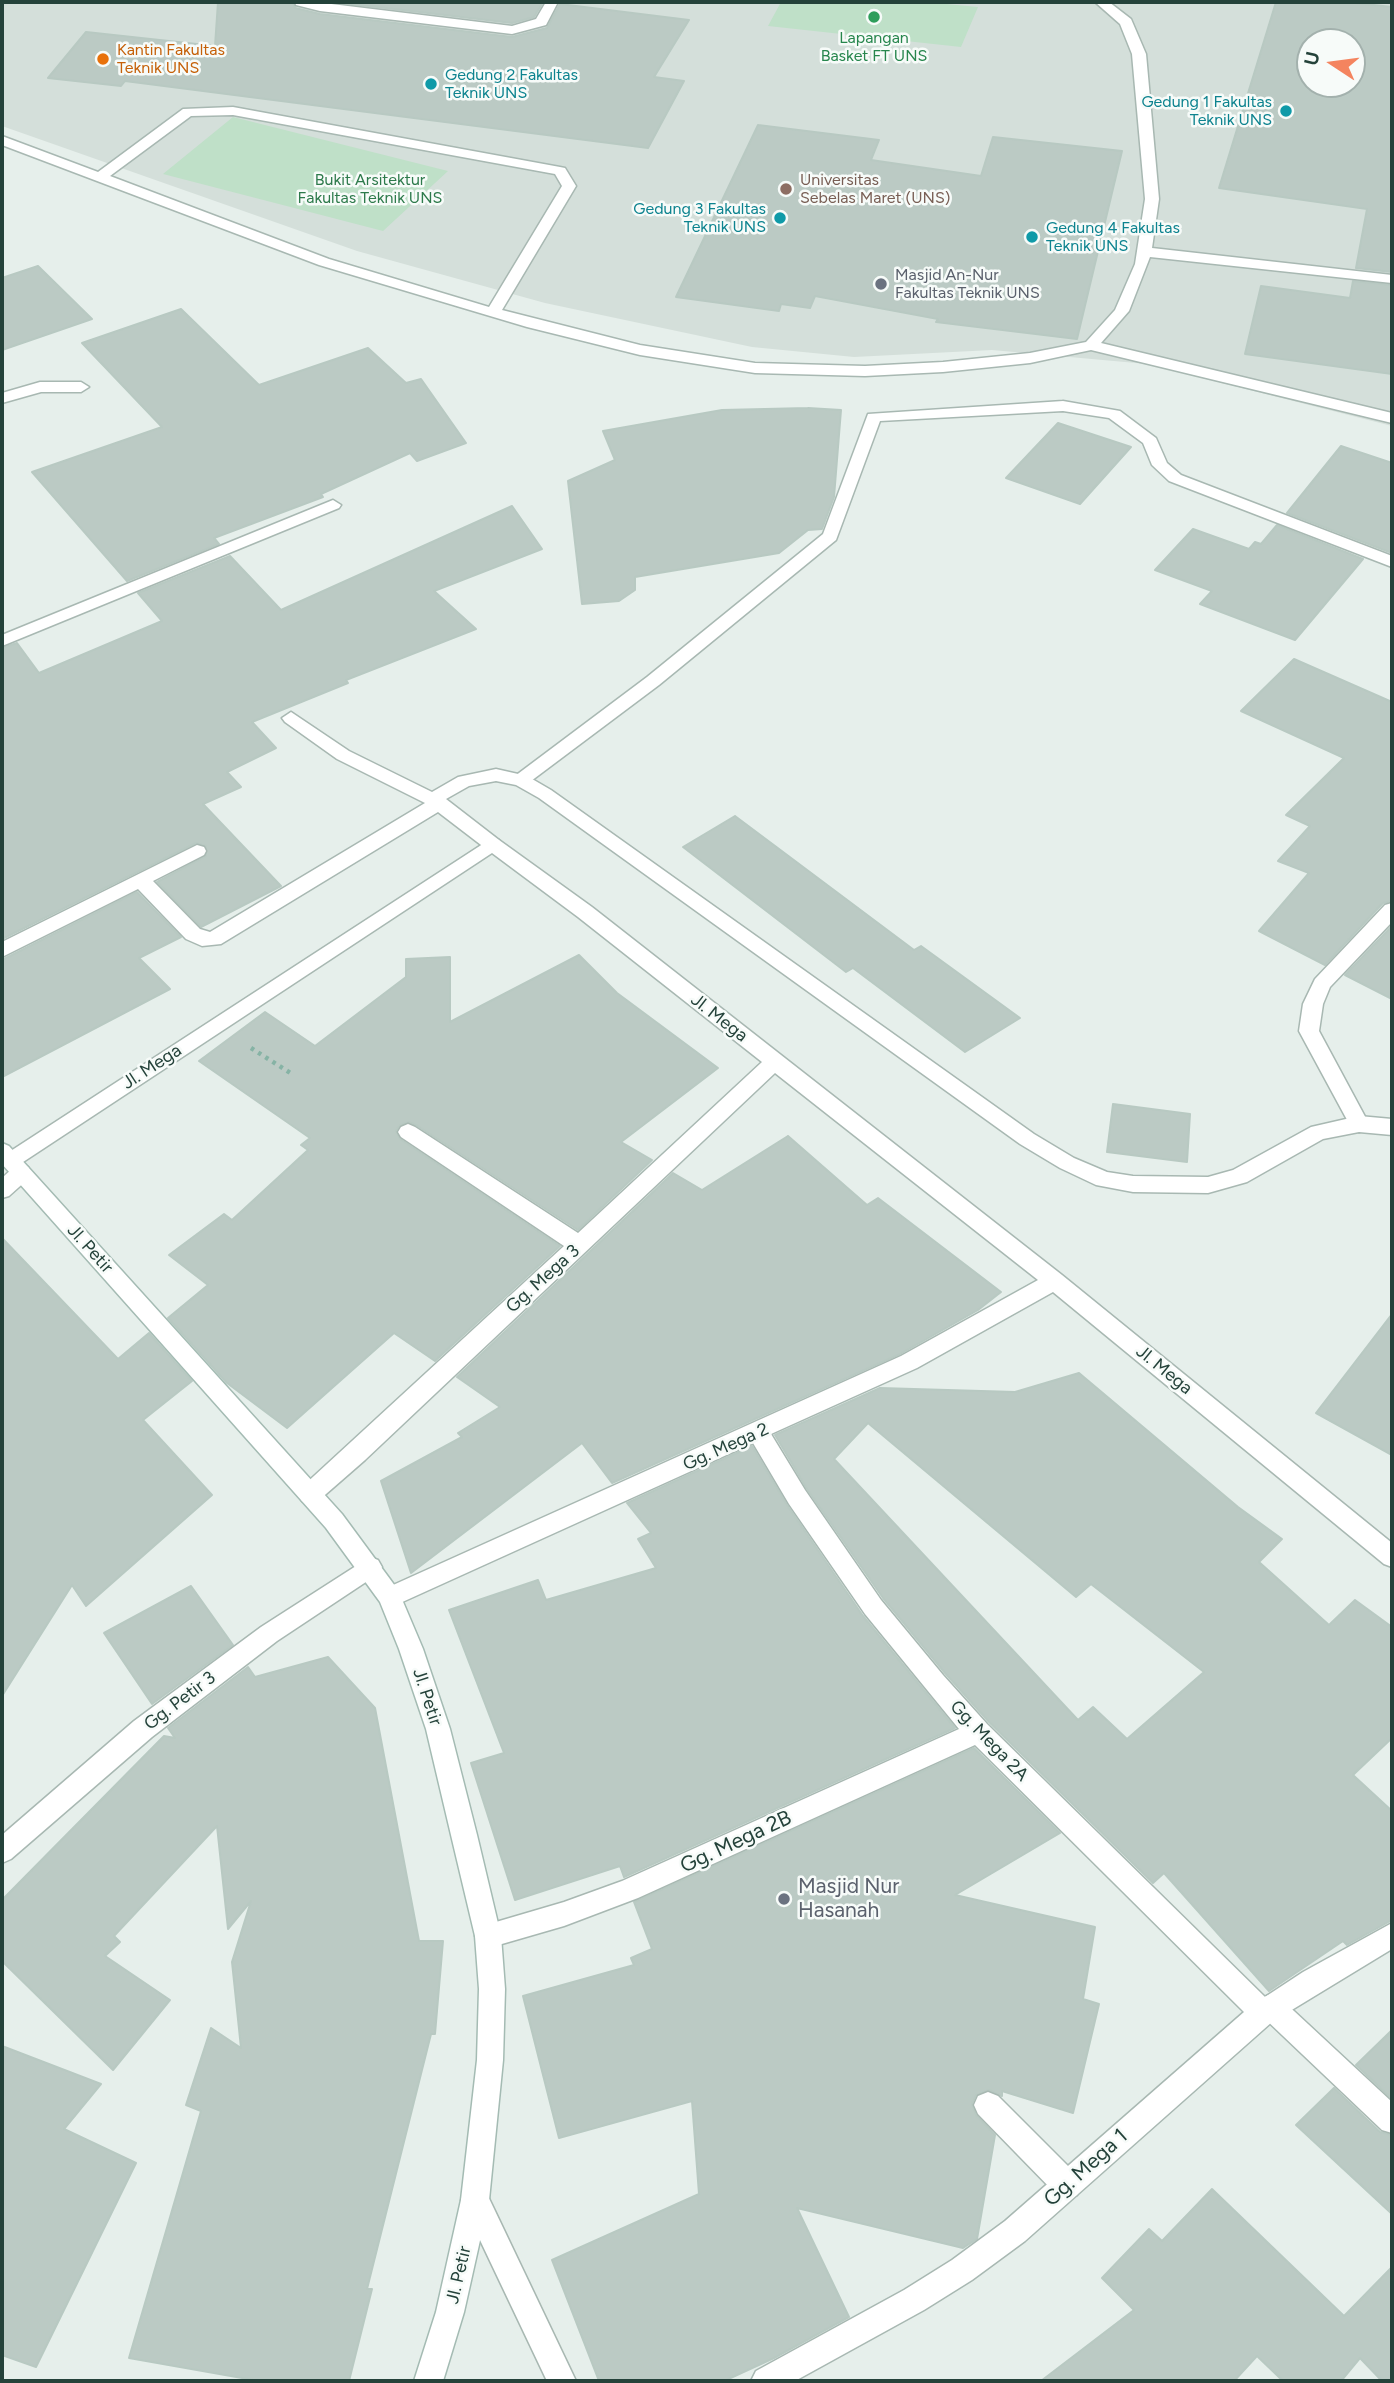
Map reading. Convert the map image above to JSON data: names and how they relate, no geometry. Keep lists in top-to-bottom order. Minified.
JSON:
{"streets":{"street":["Jl. Mega","Jl. Petir","Gg. Mega 3","Gg. Mega 2","Gg. Petir 3","Gg. Mega 2A","Gg. Mega 2B","Gg. Mega 1"]},"crossings":[["Jl. Mega","Jl. Petir"],["Jl. Mega","Gg. Mega 3"],["Jl. Mega","Gg. Mega 2"],["Jl. Petir","Gg. Mega 3"],["Jl. Petir","Gg. Mega 2"],["Jl. Petir","Gg. Petir 3"],["Jl. Petir","Gg. Mega 2B"],["Gg. Mega 2","Gg. Mega 2A"],["Gg. Mega 2A","Gg. Mega 2B"],["Gg. Mega 2A","Gg. Mega 1"]],"parks":["Bukit Arsitektur Fakultas Teknik UNS"],"places":["Lapangan Basket FT UNS","Kantin Fakultas Teknik UNS","Gedung 2 Fakultas Teknik UNS","Gedung 1 Fakultas Teknik UNS","Universitas Sebelas Maret (UNS)","Gedung 3 Fakultas Teknik UNS","Gedung 4 Fakultas Teknik UNS","Masjid An-Nur Fakultas Teknik UNS","Masjid Nur Hasanah"],"north":"left"}
